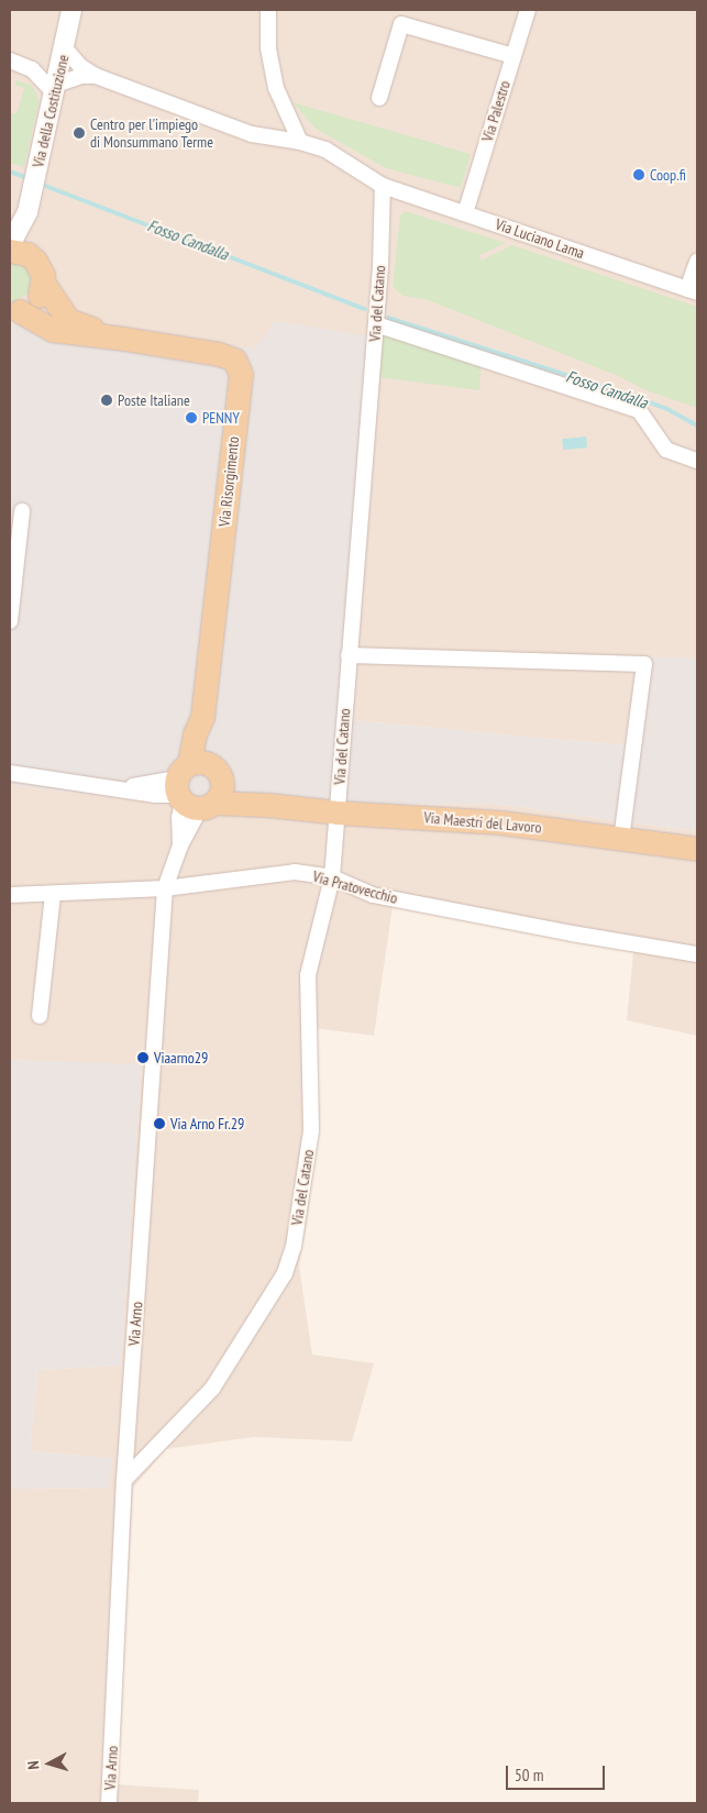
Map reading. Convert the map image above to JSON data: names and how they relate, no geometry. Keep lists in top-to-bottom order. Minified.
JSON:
{"streets":{"main road":["Via Risorgimento","Via Maestri del Lavoro"],"street":["Via della Costituzione","Via Palestro","Via Luciano Lama","Via del Catano","Via Pratovecchio","Via Arno"]},"crossings":[["Via della Costituzione","Via Risorgimento"],["Via Palestro","Via Luciano Lama"],["Via Luciano Lama","Via del Catano"],["Via del Catano","Via Maestri del Lavoro"],["Via del Catano","Via Pratovecchio"],["Via del Catano","Via Arno"],["Via Risorgimento","Via Maestri del Lavoro"],["Via Risorgimento","Via Arno"],["Via Maestri del Lavoro","Via Arno"],["Via Pratovecchio","Via Arno"]],"water":["Fosso Candalla"],"places":["Centro per l'impiego di Monsummano Terme","Coop.fi","Poste Italiane","PENNY","Viaarno29","Via Arno Fr.29"],"scale_bar":"50 m","north":"left"}
